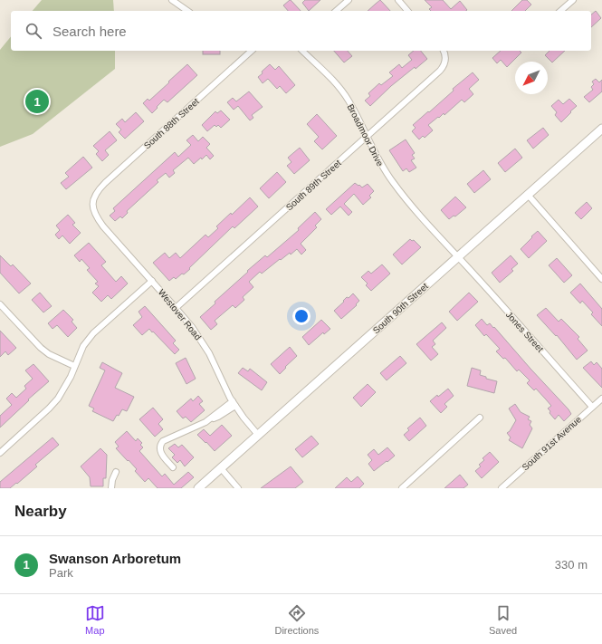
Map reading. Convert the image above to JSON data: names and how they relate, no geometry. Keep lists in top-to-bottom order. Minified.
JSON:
{"streets":{"main road":["South 90th Street"],"street":["South 88th Street","Broadmoor Drive","South 89th Street","Westover Road","Jones Street","South 91st Avenue"]},"crossings":[["South 88th Street","Westover Road"],["Broadmoor Drive","South 89th Street"],["Broadmoor Drive","South 90th Street"],["Broadmoor Drive","Jones Street"],["South 89th Street","Westover Road"],["South 90th Street","Westover Road"],["South 90th Street","Jones Street"],["Jones Street","South 91st Avenue"]],"north":"bottom left","page":{"search":"Search here","pins":"1","heading":"Nearby","list":[{"mark":"1","name":"Swanson Arboretum","note":"Park","value":"330 m"}],"nav":["Map","Directions","Saved"]}}
